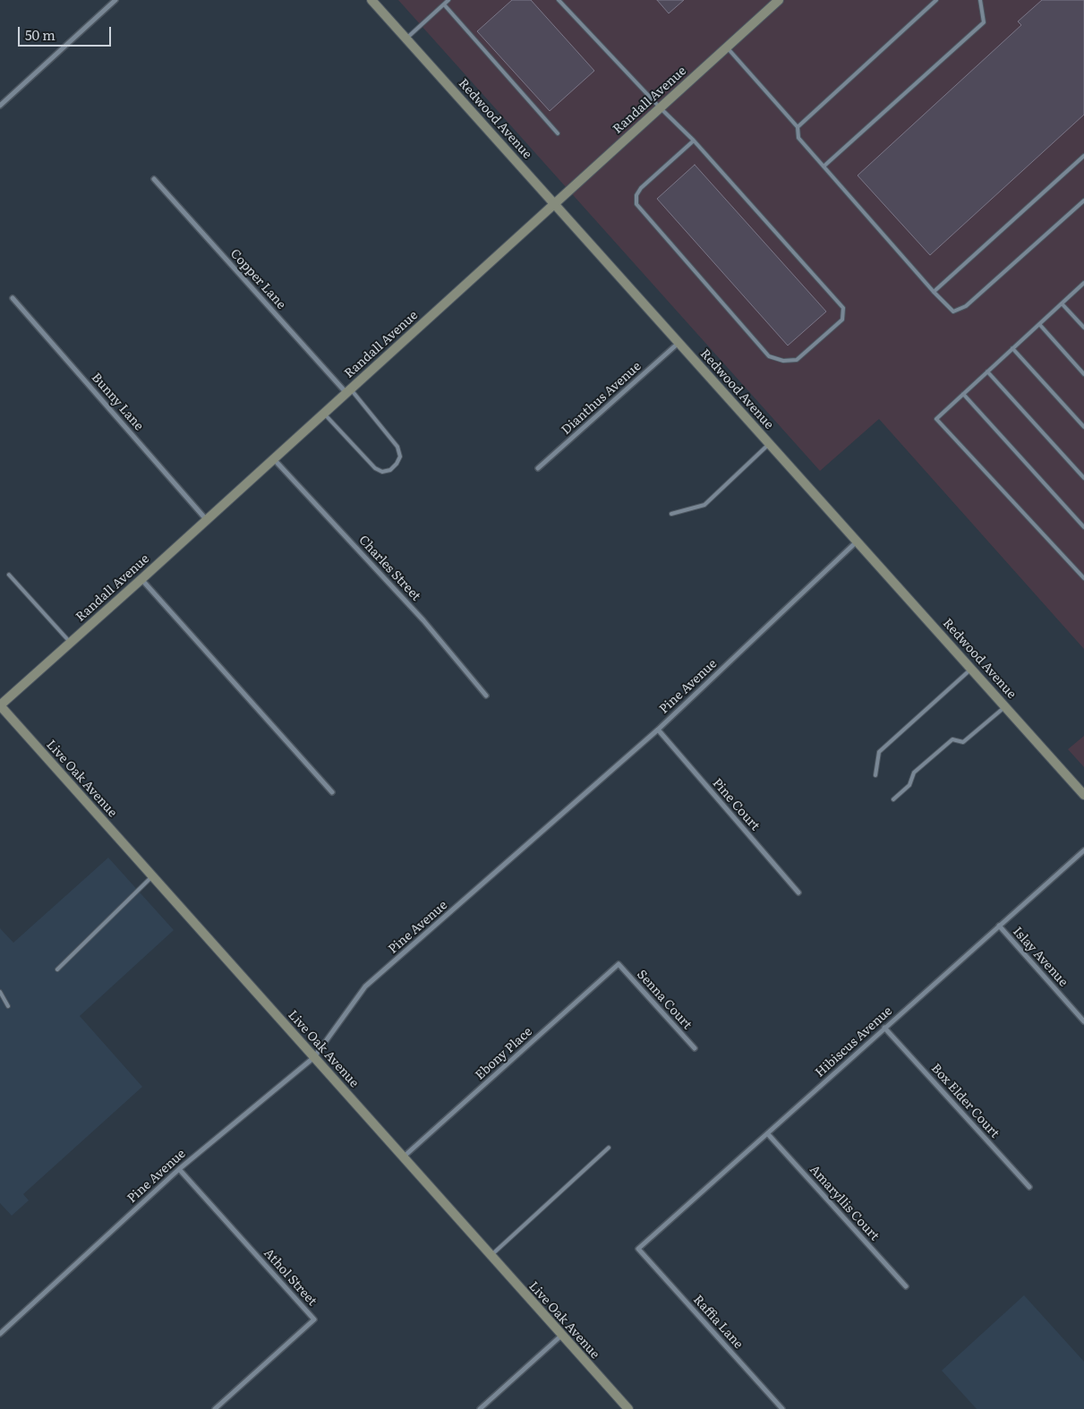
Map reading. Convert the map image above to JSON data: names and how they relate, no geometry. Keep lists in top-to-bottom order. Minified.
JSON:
{"streets":{"street":["Randall Avenue","Redwood Avenue","Copper Lane","Dianthus Avenue","Bunny Lane","Charles Street","Pine Avenue","Live Oak Avenue","Pine Court","Islay Avenue","Senna Court","Hibiscus Avenue","Ebony Place","Box Elder Court","Amaryllis Court","Athol Street","Raffia Lane"]},"crossings":[["Randall Avenue","Redwood Avenue"],["Randall Avenue","Copper Lane"],["Randall Avenue","Bunny Lane"],["Randall Avenue","Charles Street"],["Randall Avenue","Live Oak Avenue"],["Redwood Avenue","Dianthus Avenue"],["Redwood Avenue","Pine Avenue"],["Pine Avenue","Live Oak Avenue"],["Pine Avenue","Pine Court"],["Pine Avenue","Athol Street"],["Live Oak Avenue","Ebony Place"],["Islay Avenue","Hibiscus Avenue"],["Senna Court","Ebony Place"],["Hibiscus Avenue","Box Elder Court"],["Hibiscus Avenue","Amaryllis Court"],["Hibiscus Avenue","Raffia Lane"]],"scale_bar":"50 m"}
